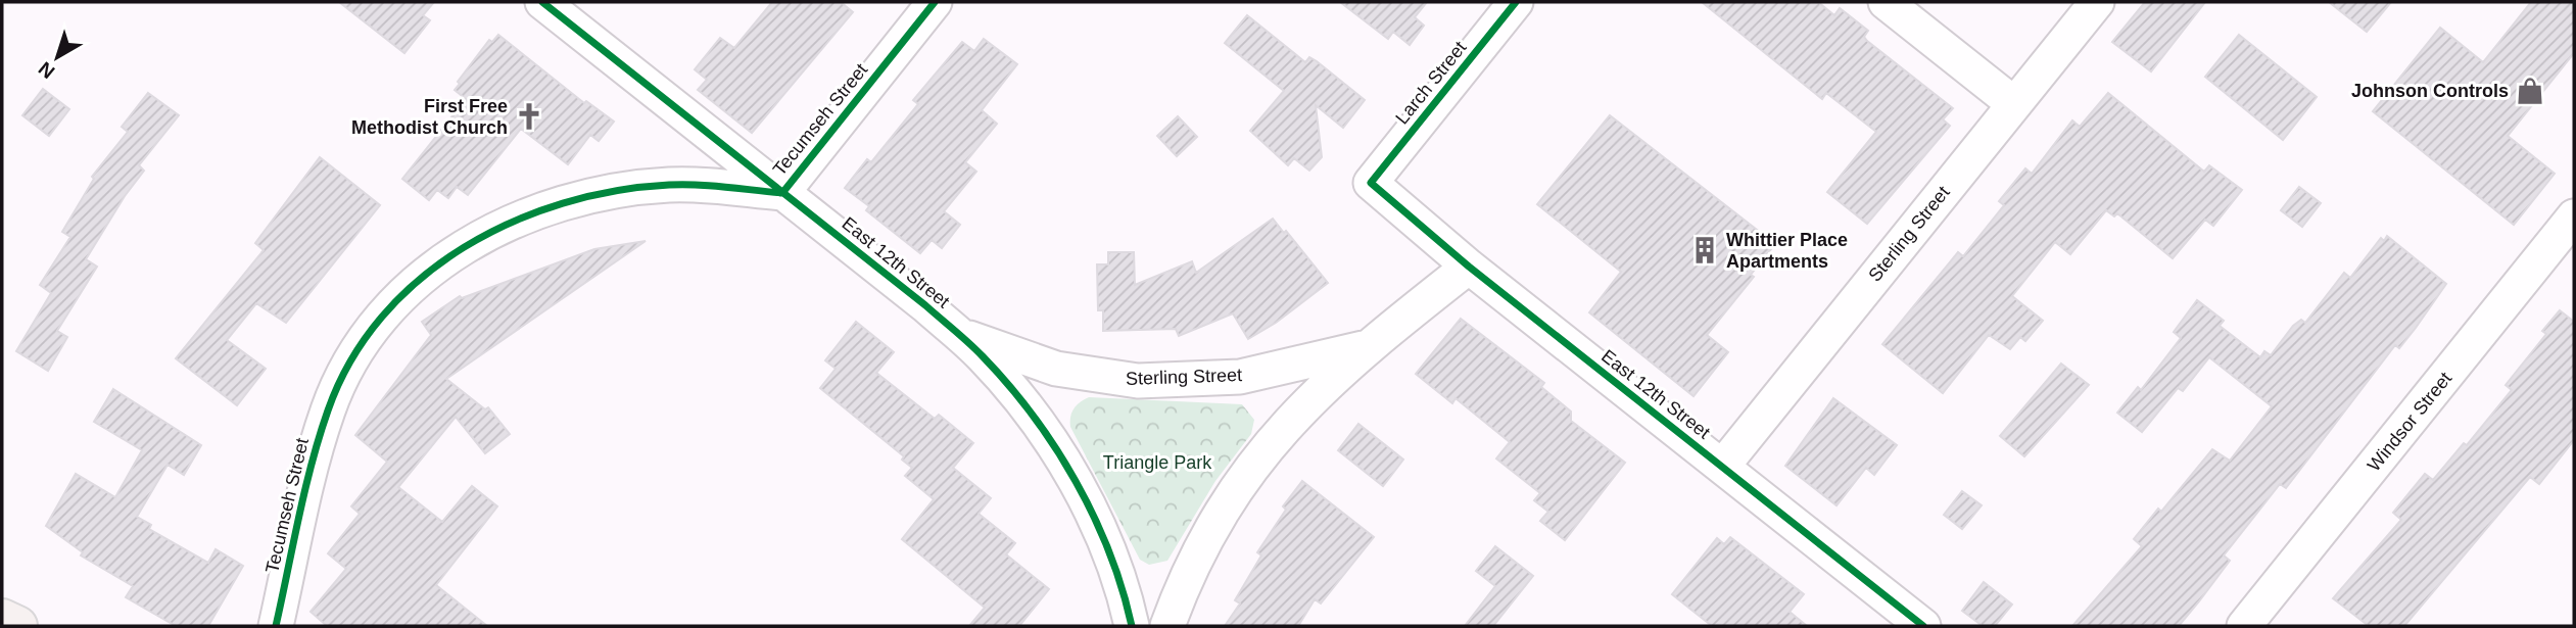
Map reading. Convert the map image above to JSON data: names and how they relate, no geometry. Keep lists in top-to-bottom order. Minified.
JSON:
{"streets":{"street":["Larch Street","Tecumseh Street","Sterling Street","East 12th Street","Windsor Street"]},"crossings":[["Larch Street","East 12th Street"],["Tecumseh Street","East 12th Street"],["Sterling Street","East 12th Street"]],"parks":["Triangle Park"],"places":{"shop":["Johnson Controls"],"church":["First Free Methodist Church"],"building":["Whittier Place Apartments"]},"north":"bottom left"}
